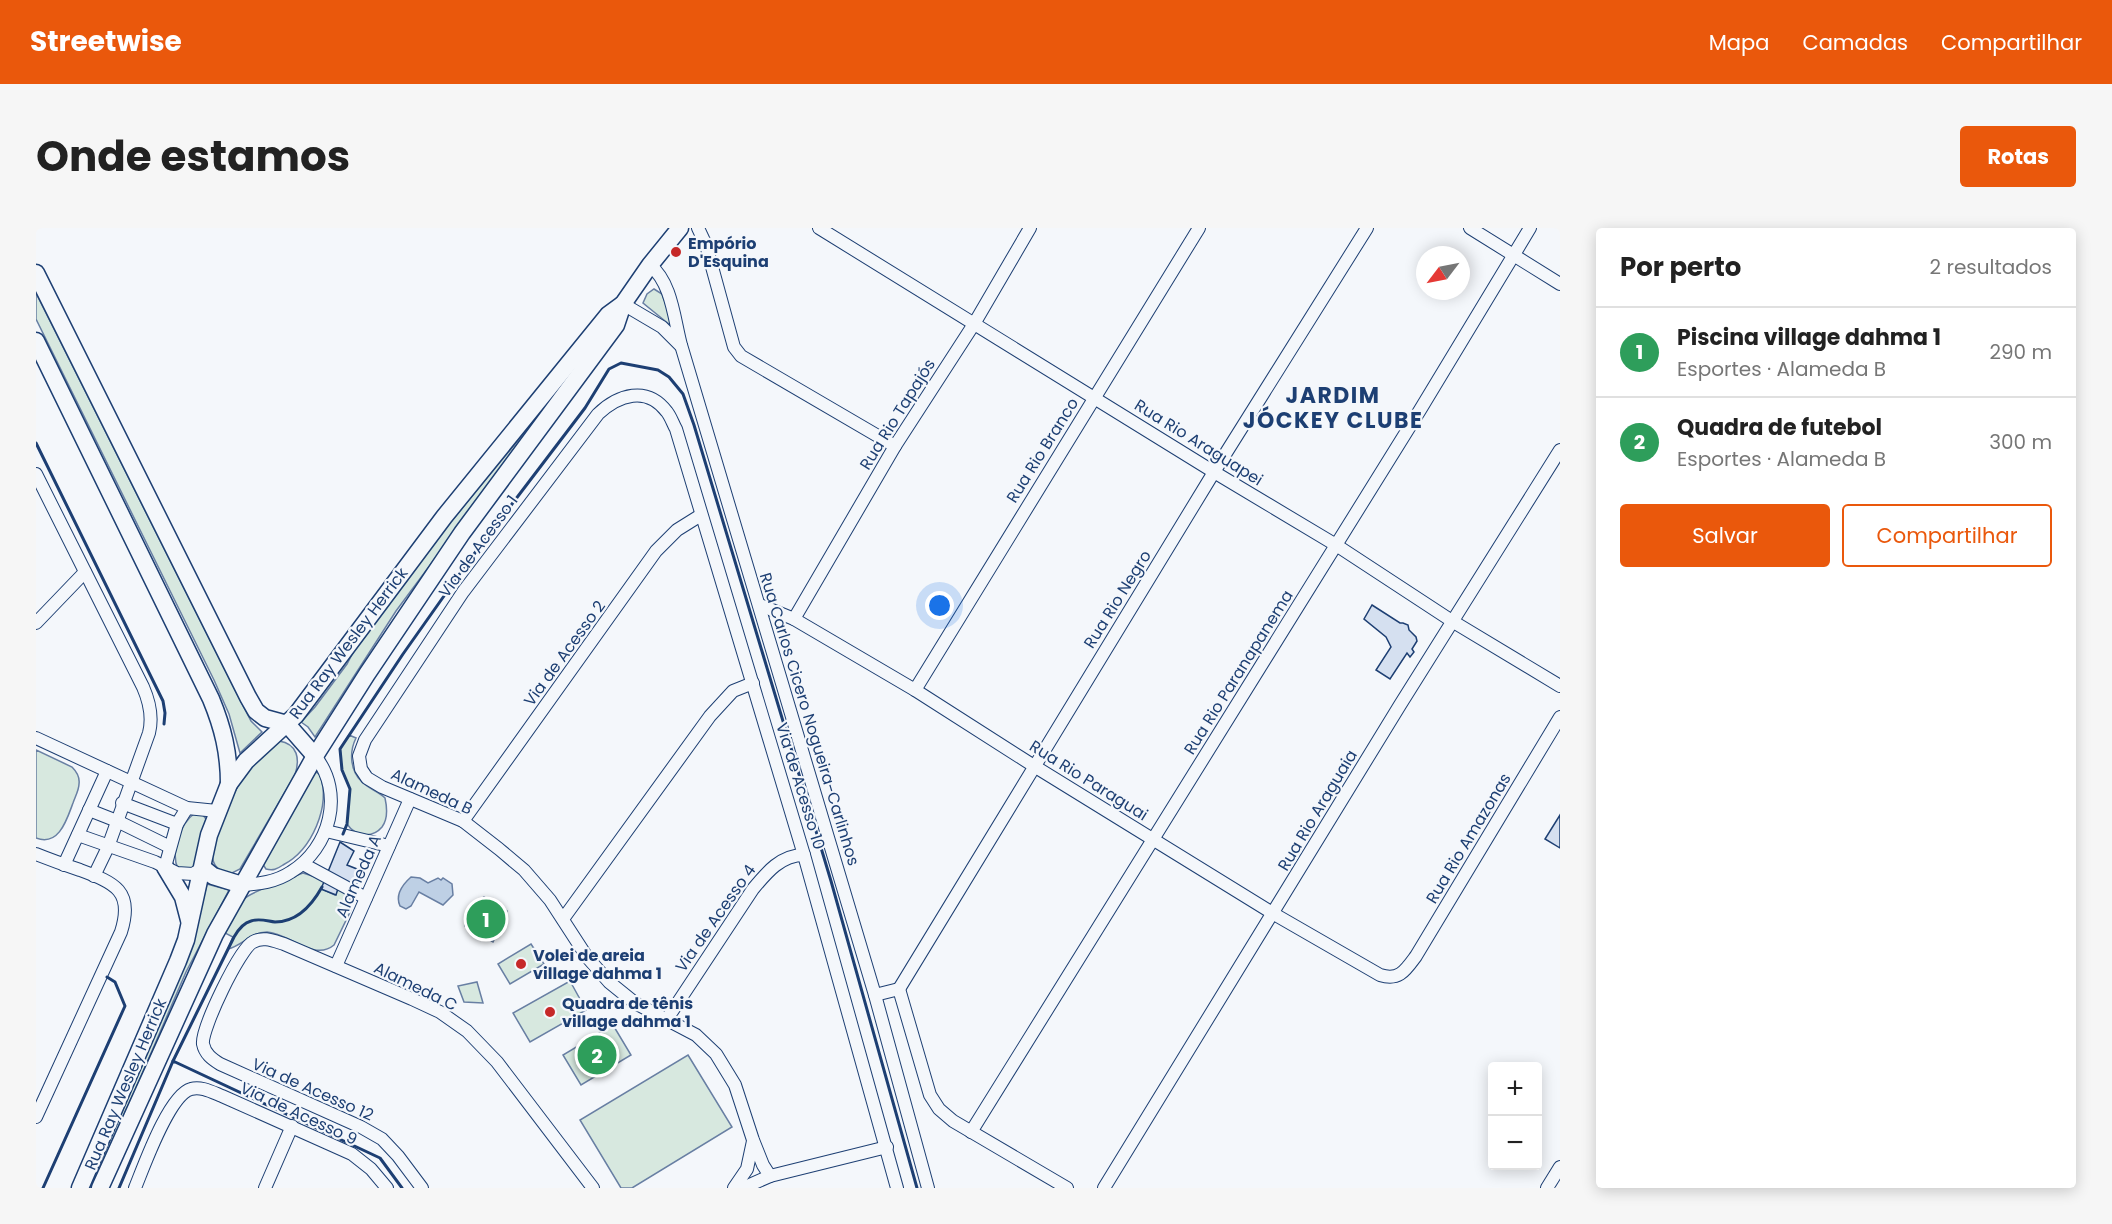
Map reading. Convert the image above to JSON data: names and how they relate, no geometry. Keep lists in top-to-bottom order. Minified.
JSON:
{"streets":{"street":["Rua Rio Tapajós","Rua Rio Araguapei","Rua Rio Branco","Via de Acesso 1","Rua Rio Negro","Rua Ray Wesley Herrick","Via de Acesso 2","Rua Rio Paranapanema","Rua Carlos Cicero Nogueira-Carlinhos","Rua Rio Paraguai","Via de Acesso 10","Alameda B","Rua Rio Araguaia","Rua Rio Amazonas","Alameda A","Via de Acesso 4","Alameda C","Via de Acesso 12","Via de Acesso 9"]},"crossings":[["Rua Rio Tapajós","Rua Rio Araguapei"],["Rua Rio Tapajós","Rua Rio Paraguai"],["Rua Rio Araguapei","Rua Rio Branco"],["Rua Rio Araguapei","Rua Rio Negro"],["Rua Rio Araguapei","Rua Rio Paranapanema"],["Rua Rio Araguapei","Rua Rio Araguaia"],["Rua Rio Branco","Rua Rio Paraguai"],["Via de Acesso 1","Via de Acesso 10"],["Via de Acesso 1","Alameda B"],["Rua Rio Negro","Rua Rio Paraguai"],["Rua Ray Wesley Herrick","Rua Carlos Cicero Nogueira-Carlinhos"],["Via de Acesso 2","Via de Acesso 10"],["Via de Acesso 2","Alameda B"],["Rua Rio Paranapanema","Rua Rio Paraguai"],["Rua Carlos Cicero Nogueira-Carlinhos","Rua Rio Paraguai"],["Rua Rio Paraguai","Rua Rio Araguaia"],["Rua Rio Paraguai","Rua Rio Amazonas"],["Via de Acesso 10","Via de Acesso 4"],["Alameda B","Alameda A"],["Alameda B","Via de Acesso 4"],["Alameda A","Alameda C"],["Alameda C","Via de Acesso 12"]],"districts":["JARDIM JÓCKEY CLUBE"],"places":["Empório D'Esquina","Volei de areia village dahma 1","Quadra de tênis village dahma 1"],"north":"bottom left","page":{"header":"Streetwise","nav":["Mapa","Camadas","Compartilhar"],"title":"Onde estamos","buttons":["Rotas",["Salvar","Compartilhar"]],"heading":["Por perto","2 resultados"],"list":[{"mark":"1","name":"Piscina village dahma 1","note":"Esportes · Alameda B","value":"290 m"},{"mark":"2","name":"Quadra de futebol","note":"Esportes · Alameda B","value":"300 m"}],"pins":["1","2"],"map_buttons":["+","−"]}}
